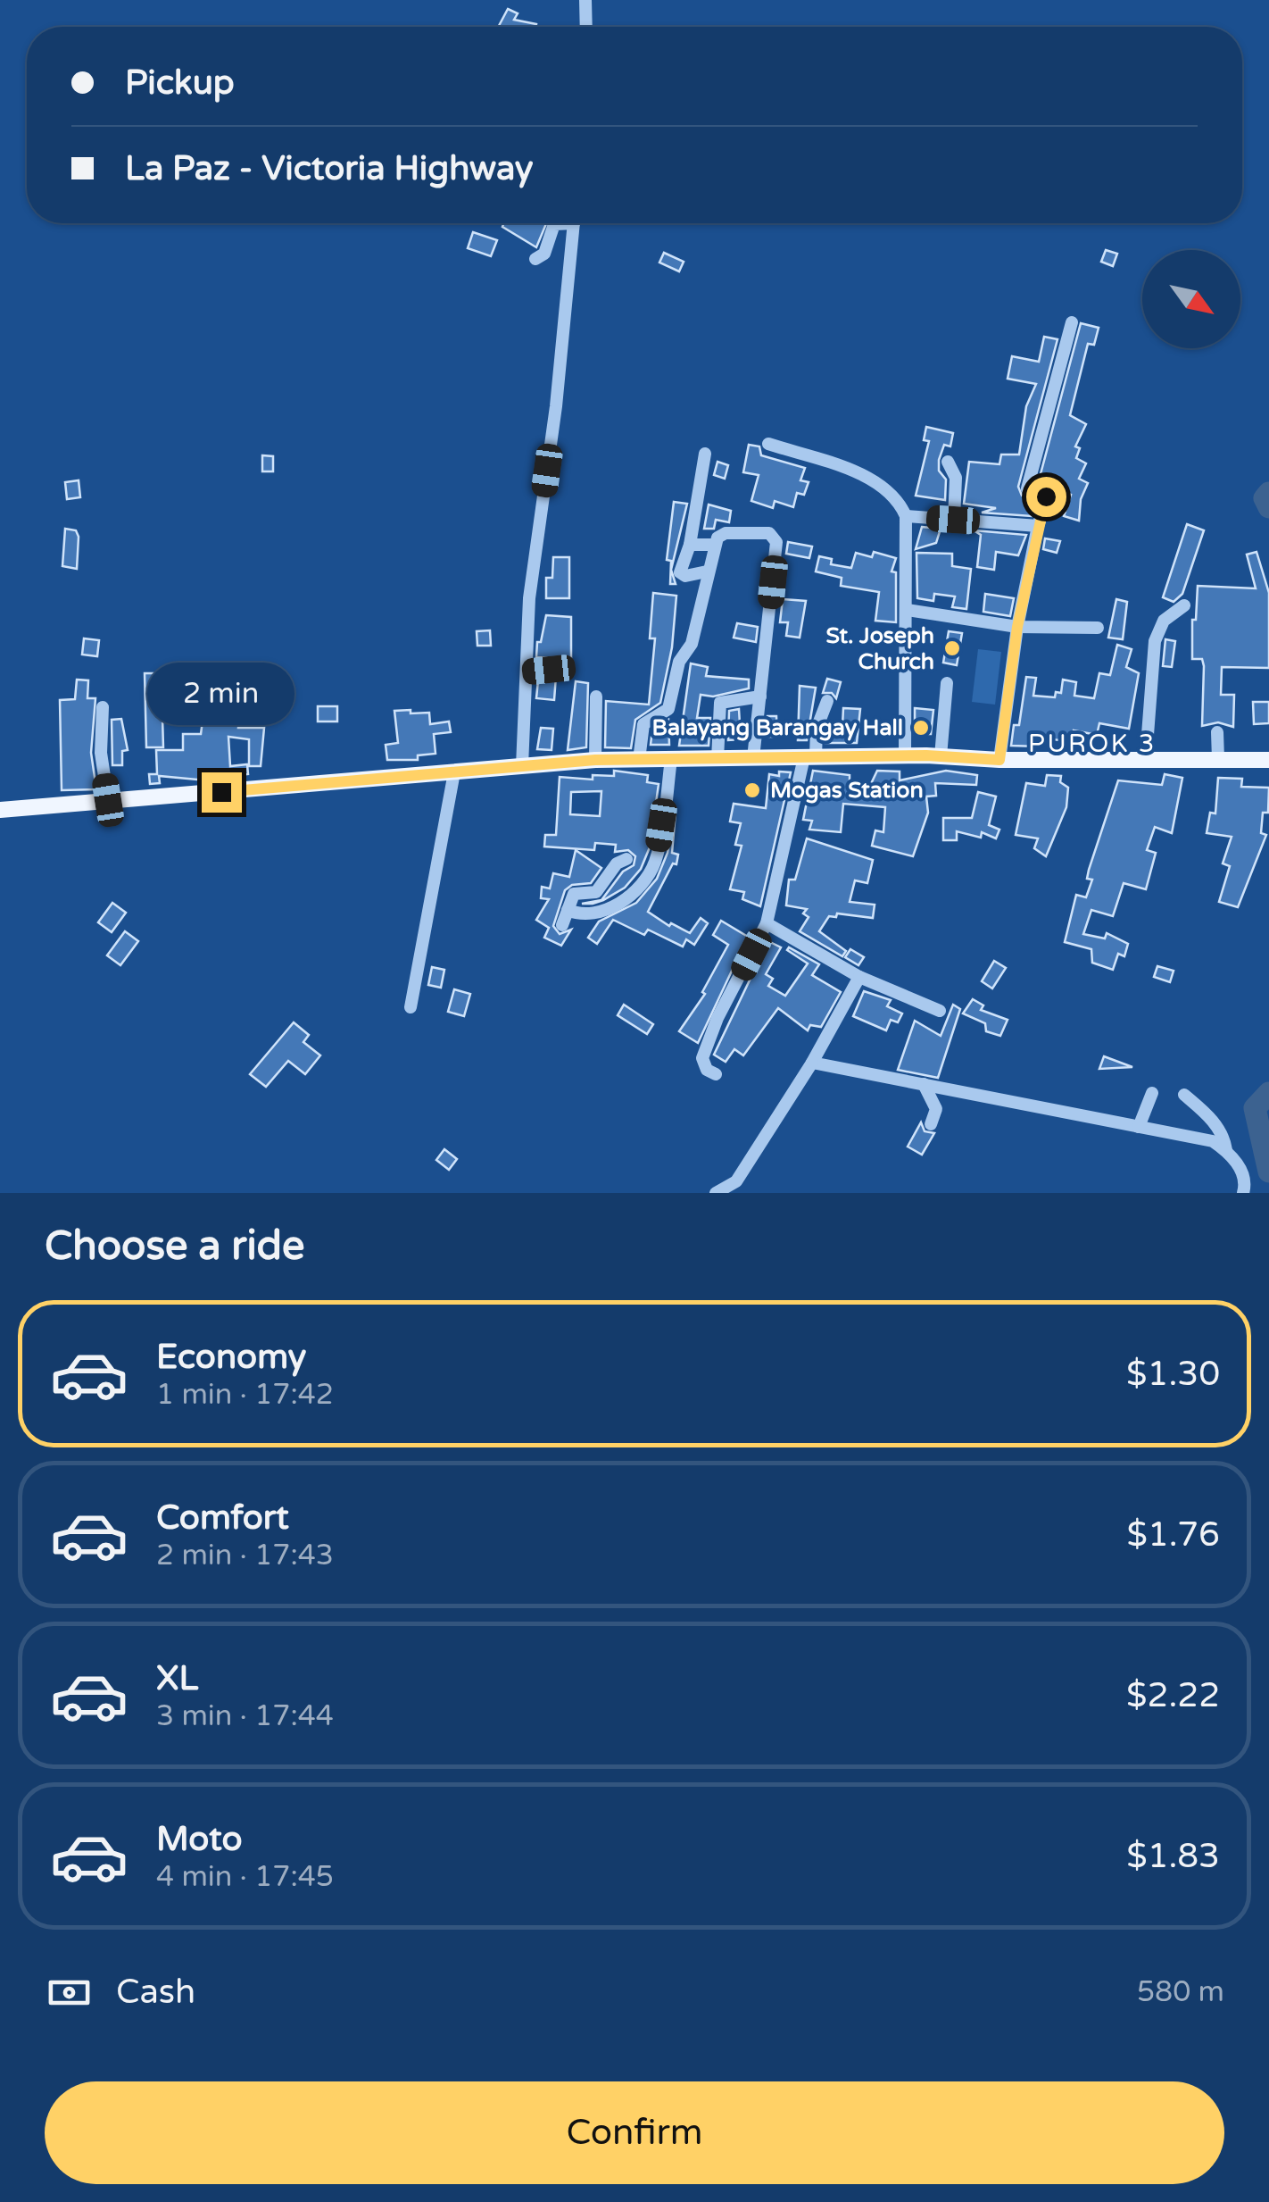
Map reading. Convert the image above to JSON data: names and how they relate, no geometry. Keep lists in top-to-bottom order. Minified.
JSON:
{"districts":["PUROK 3"],"places":["St. Joseph Church","Balayang Barangay Hall","Mogas Station"],"north":"bottom right","page":{"banner":["Pickup","La Paz - Victoria Highway"],"bubble":"2 min","heading":"Choose a ride","list":[{"name":"Economy","note":"1 min · 17:42","value":"$1.30"},{"name":"Comfort","note":"2 min · 17:43","value":"$1.76"},{"name":"XL","note":"3 min · 17:44","value":"$2.22"},{"name":"Moto","note":"4 min · 17:45","value":"$1.83"}],"pay":["Cash","580 m"],"buttons":"Confirm"}}
